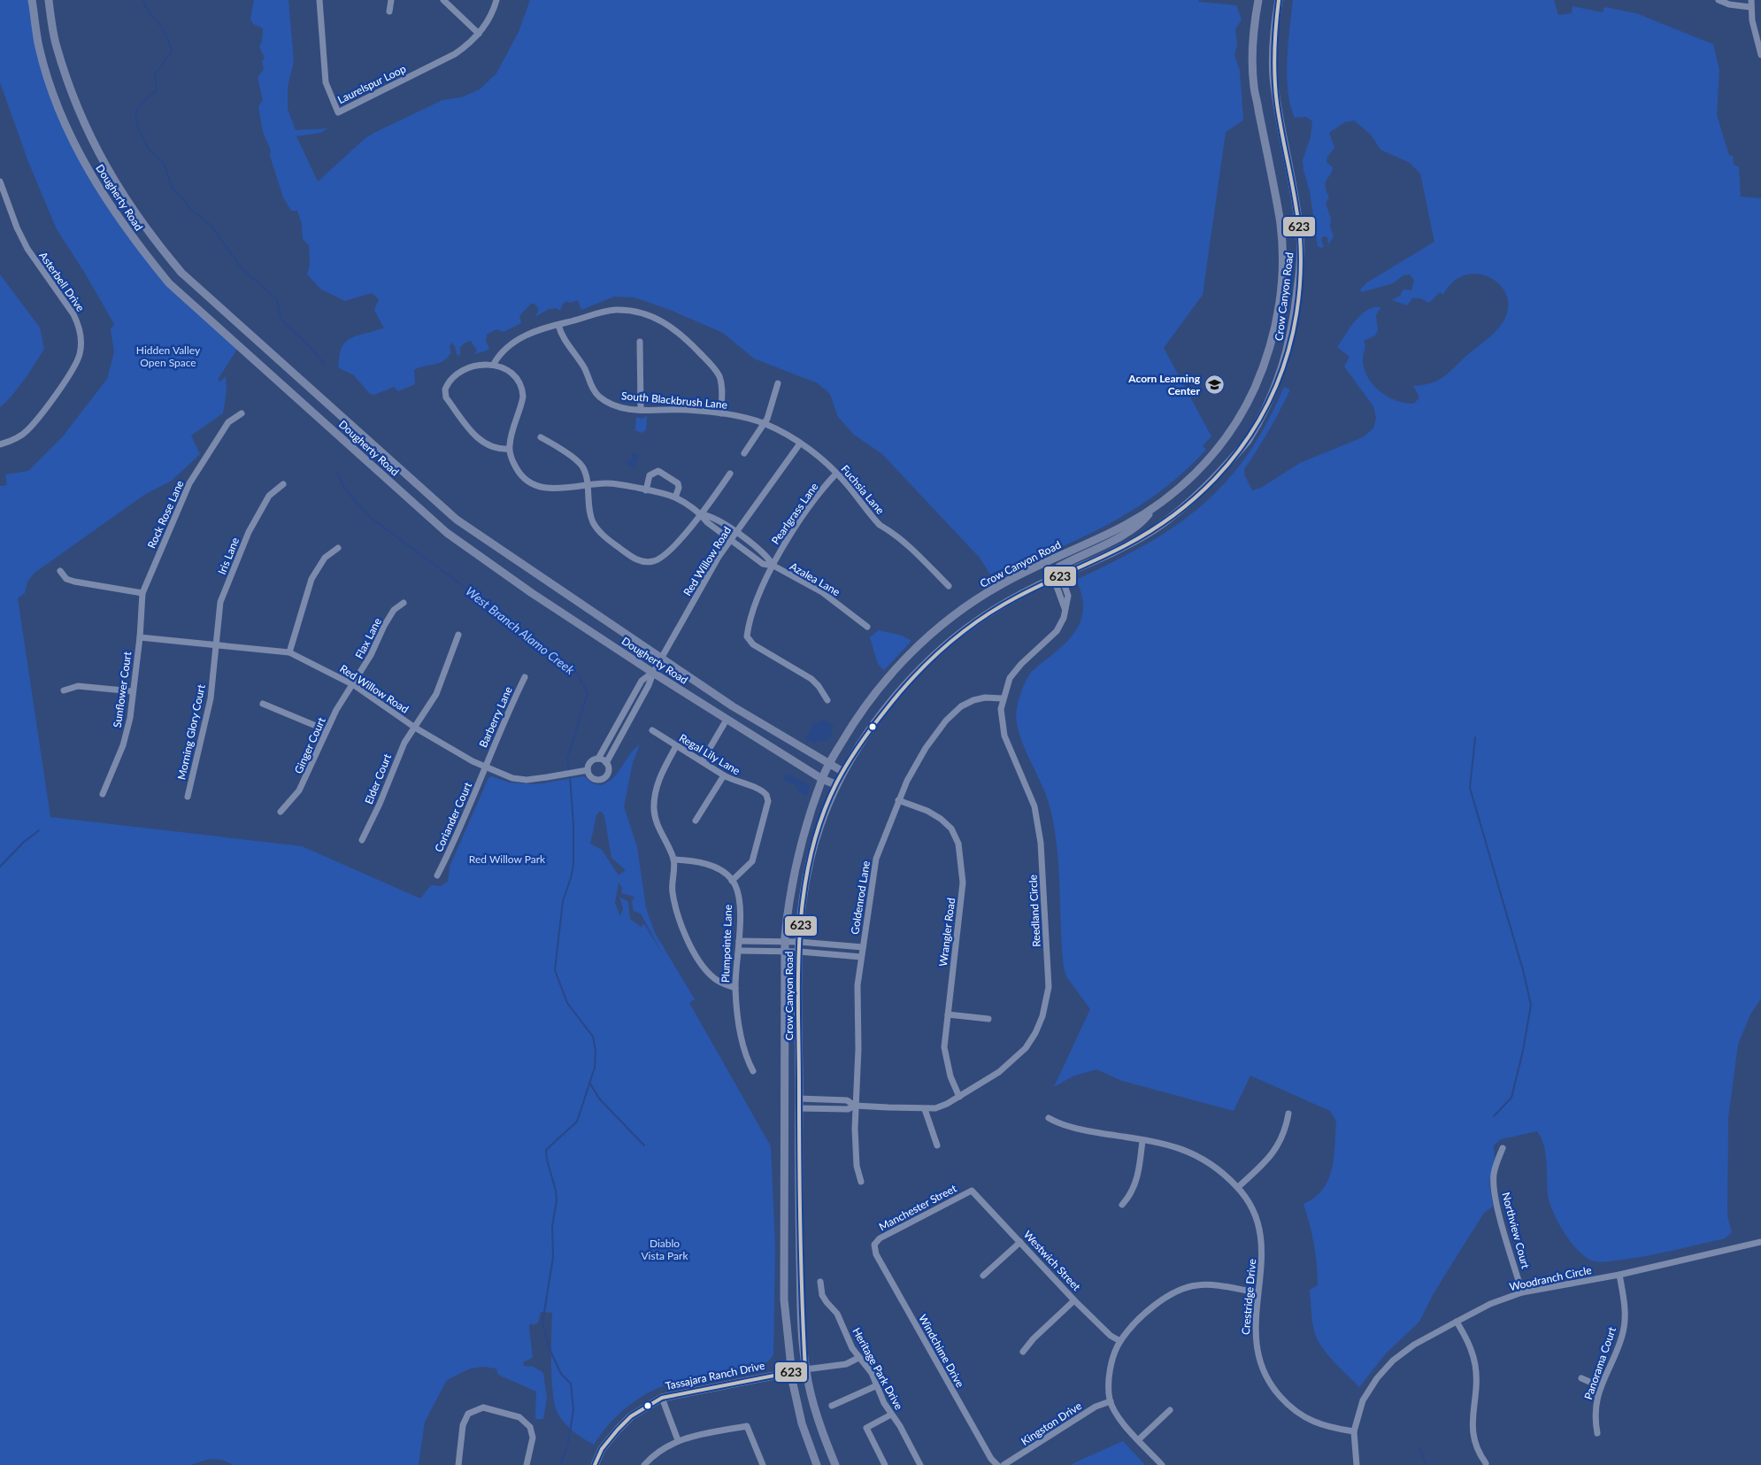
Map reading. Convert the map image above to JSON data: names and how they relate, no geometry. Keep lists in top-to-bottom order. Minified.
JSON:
{"streets":{"main road":["Dougherty Road","Crow Canyon Road","Tassajara Ranch Drive"],"street":["Laurelspur Loop","Asterbell Drive","South Blackbrush Lane","Fuchsia Lane","Pearlgrass Lane","Rock Rose Lane","Iris Lane","Red Willow Road","Azalea Lane","Flax Lane","Sunflower Court","Barberry Lane","Morning Glory Court","Ginger Court","Regal Lily Lane","Elder Court","Coriander Court","Goldenrod Lane","Reedland Circle","Wrangler Road","Plumpointe Lane","Manchester Street","Northview Court","Westwich Street","Woodranch Circle","Crestridge Drive","Windchime Drive","Panorama Court","Heritage Park Drive","Kingston Drive"]},"crossings":[["Dougherty Road","Crow Canyon Road"],["Dougherty Road","Red Willow Road"],["Crow Canyon Road","Reedland Circle"],["Crow Canyon Road","Tassajara Ranch Drive"],["South Blackbrush Lane","Fuchsia Lane"],["South Blackbrush Lane","Red Willow Road"],["Fuchsia Lane","Pearlgrass Lane"],["Fuchsia Lane","Red Willow Road"],["Pearlgrass Lane","Azalea Lane"],["Rock Rose Lane","Red Willow Road"],["Rock Rose Lane","Sunflower Court"],["Iris Lane","Red Willow Road"],["Iris Lane","Morning Glory Court"],["Red Willow Road","Azalea Lane"],["Red Willow Road","Flax Lane"],["Red Willow Road","Sunflower Court"],["Red Willow Road","Barberry Lane"],["Red Willow Road","Morning Glory Court"],["Red Willow Road","Ginger Court"],["Red Willow Road","Elder Court"],["Red Willow Road","Coriander Court"],["Flax Lane","Ginger Court"],["Barberry Lane","Coriander Court"],["Regal Lily Lane","Plumpointe Lane"],["Goldenrod Lane","Reedland Circle"],["Goldenrod Lane","Wrangler Road"],["Reedland Circle","Wrangler Road"],["Manchester Street","Westwich Street"],["Manchester Street","Windchime Drive"],["Northview Court","Woodranch Circle"],["Woodranch Circle","Crestridge Drive"],["Woodranch Circle","Panorama Court"]],"water":["West Branch Alamo Creek"],"parks":["Hidden Valley Open Space","Red Willow Park","Diablo Vista Park"],"places":{"school or university":["Acorn Learning Center"]},"lines":["transit line 623"]}
